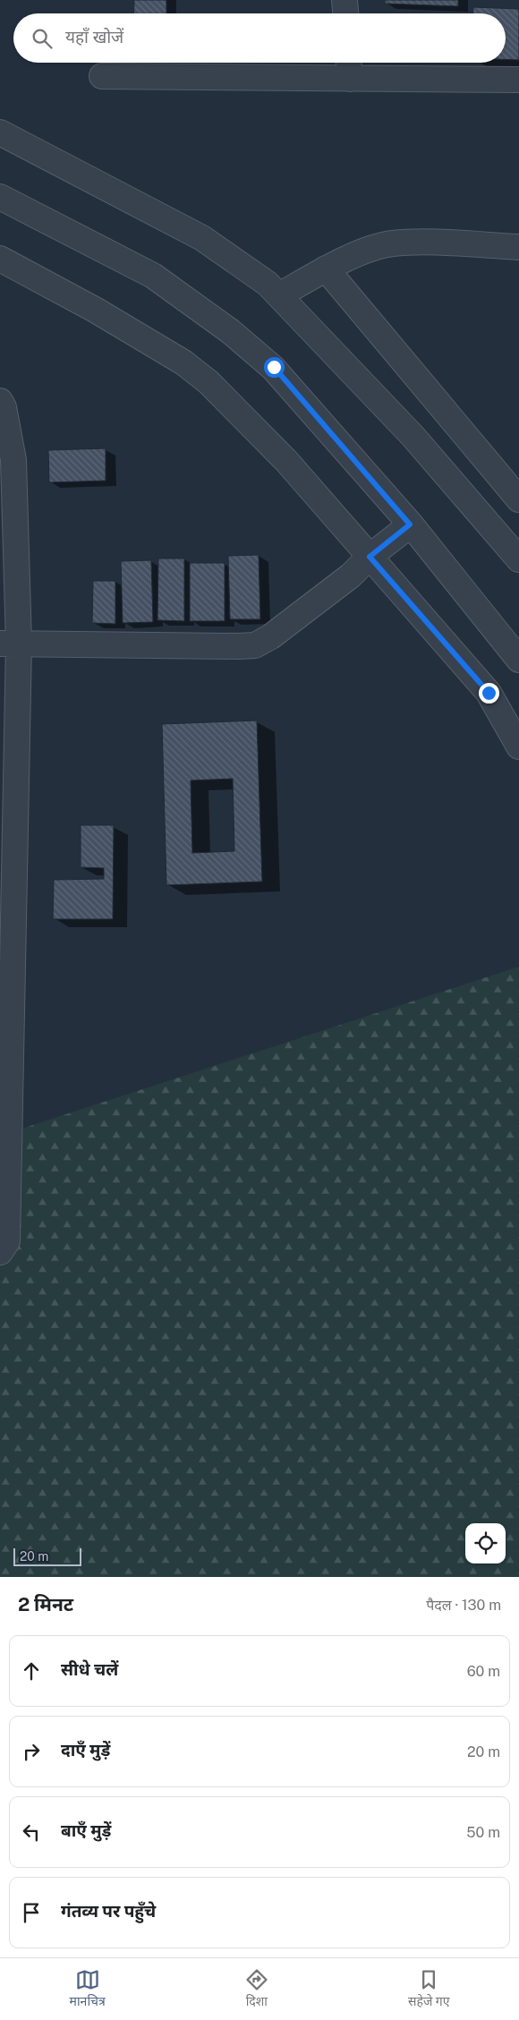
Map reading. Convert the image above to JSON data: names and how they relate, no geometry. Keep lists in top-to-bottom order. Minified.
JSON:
{"scale_bar":"20 m","page":{"search":"यहाँ खोजें","scale":"20 m","heading":["2 मिनट","पैदल · 130 m"],"list":[["सीधे चलें","60 m"],["दाएँ मुड़ें","20 m"],["बाएँ मुड़ें","50 m"],"गंतव्य पर पहुँचे"],"nav":["मानचित्र","दिशा","सहेजे गए"]}}
